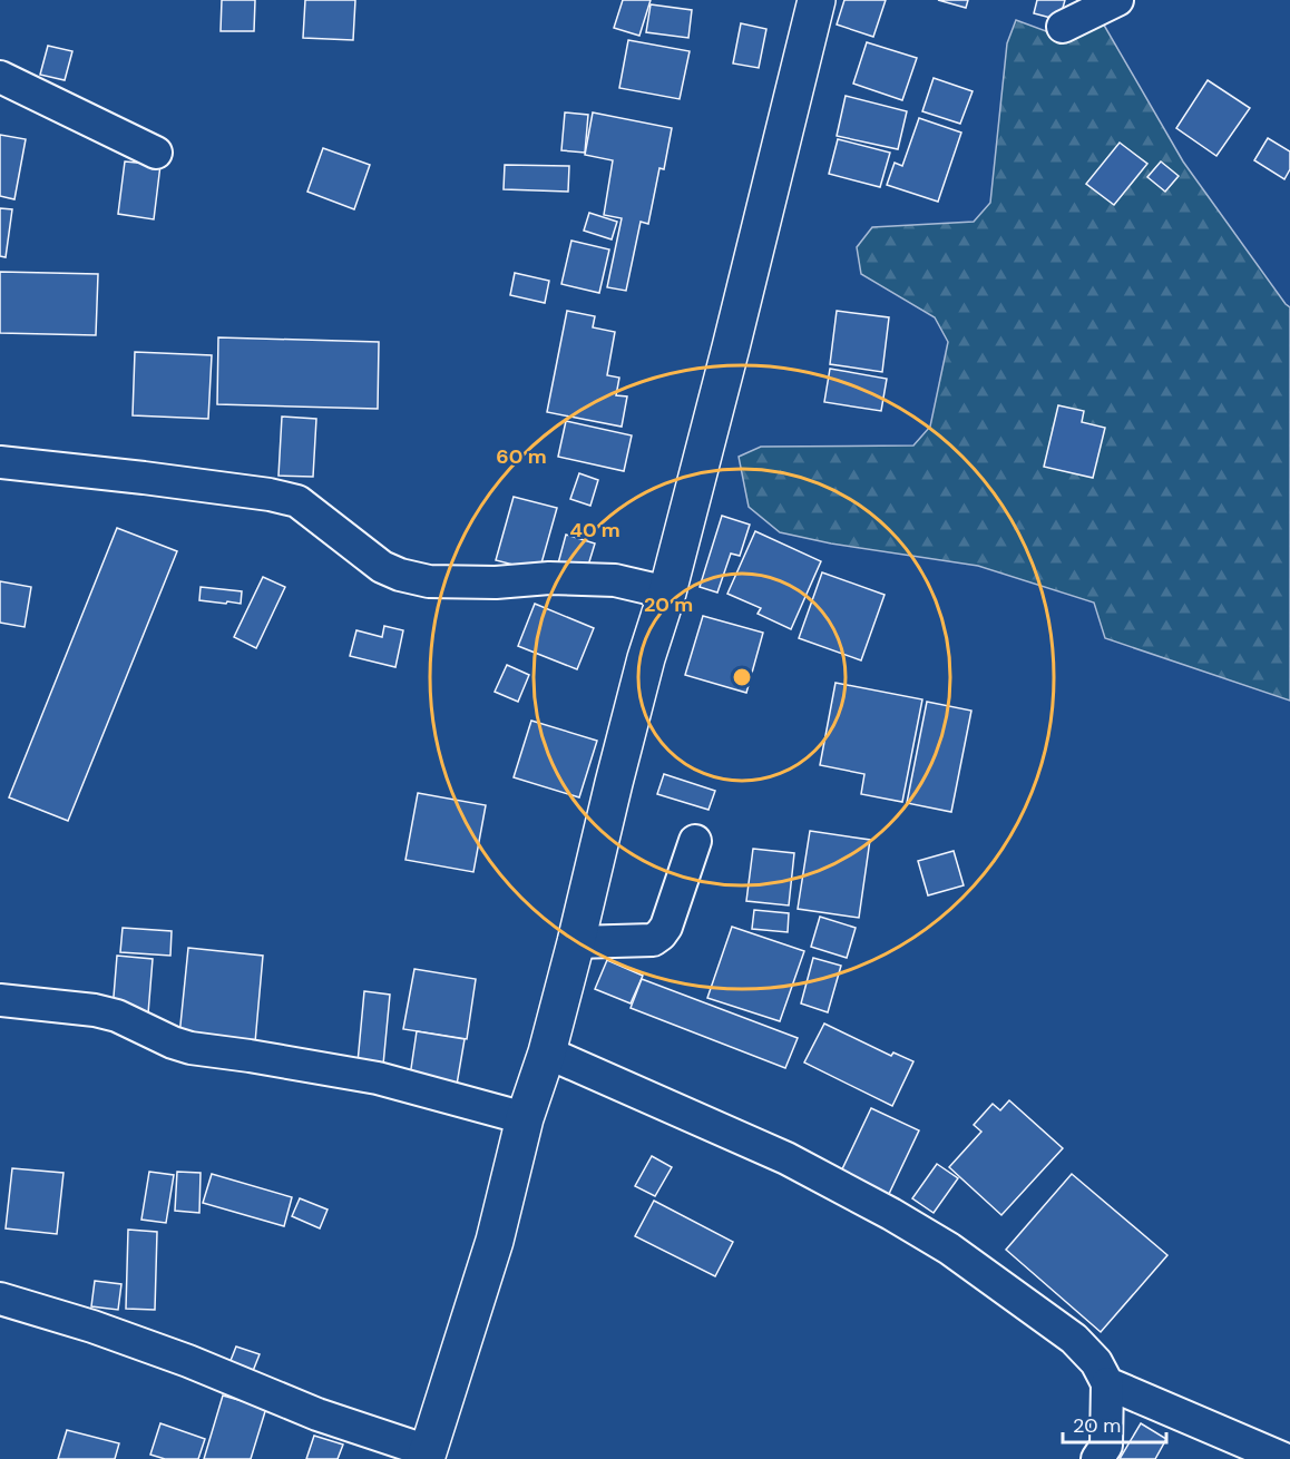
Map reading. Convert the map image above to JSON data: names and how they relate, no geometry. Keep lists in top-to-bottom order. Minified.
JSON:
{"scale_bar":"20 m","rings":["60 m","40 m","20 m"]}
